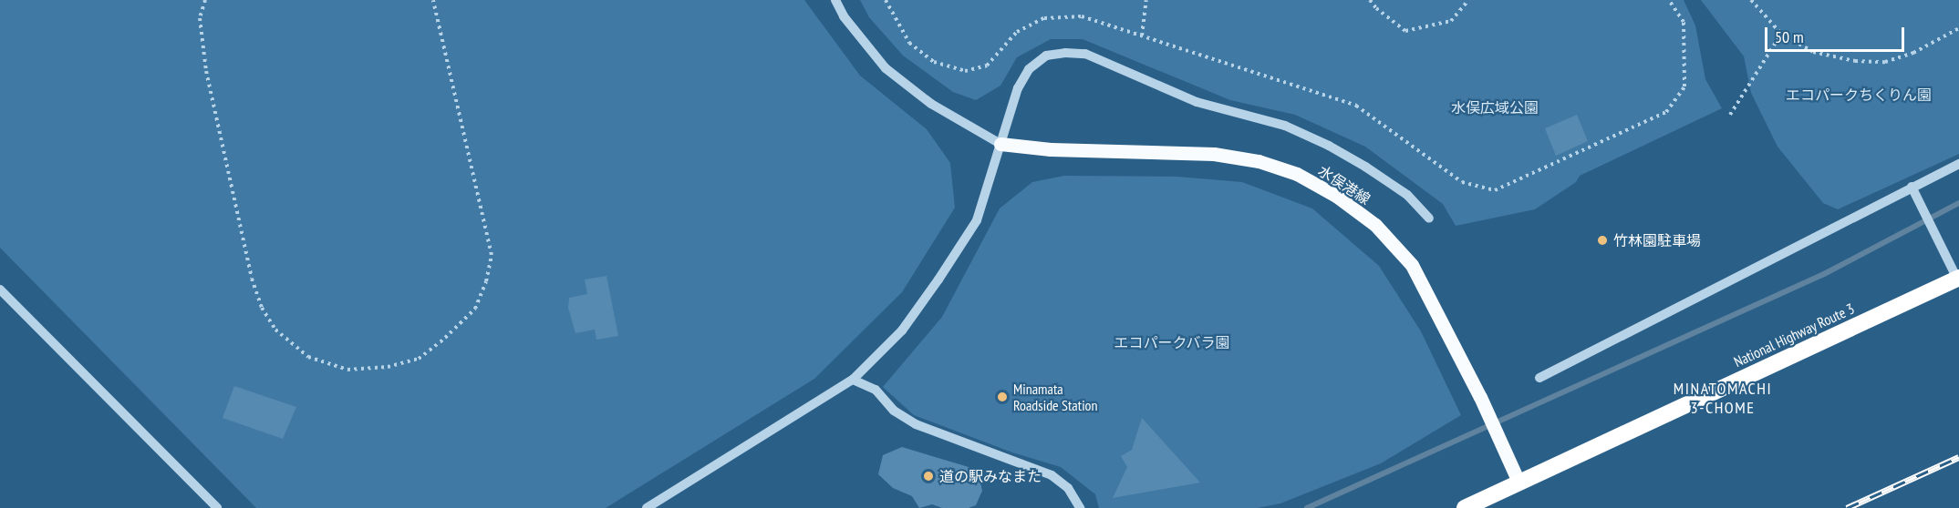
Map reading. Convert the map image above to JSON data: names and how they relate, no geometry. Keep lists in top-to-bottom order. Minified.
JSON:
{"streets":{"highway":["National Highway Route 3"],"main road":["水俣港線"]},"crossings":[["水俣港線","National Highway Route 3"]],"districts":["MINATOMACHI 3-CHOME"],"parks":["エコパークちくりん園","水俣広域公園","エコパークバラ園"],"places":["竹林園駐車場","Minamata Roadside Station","道の駅みなまた"],"scale_bar":"50 m"}
